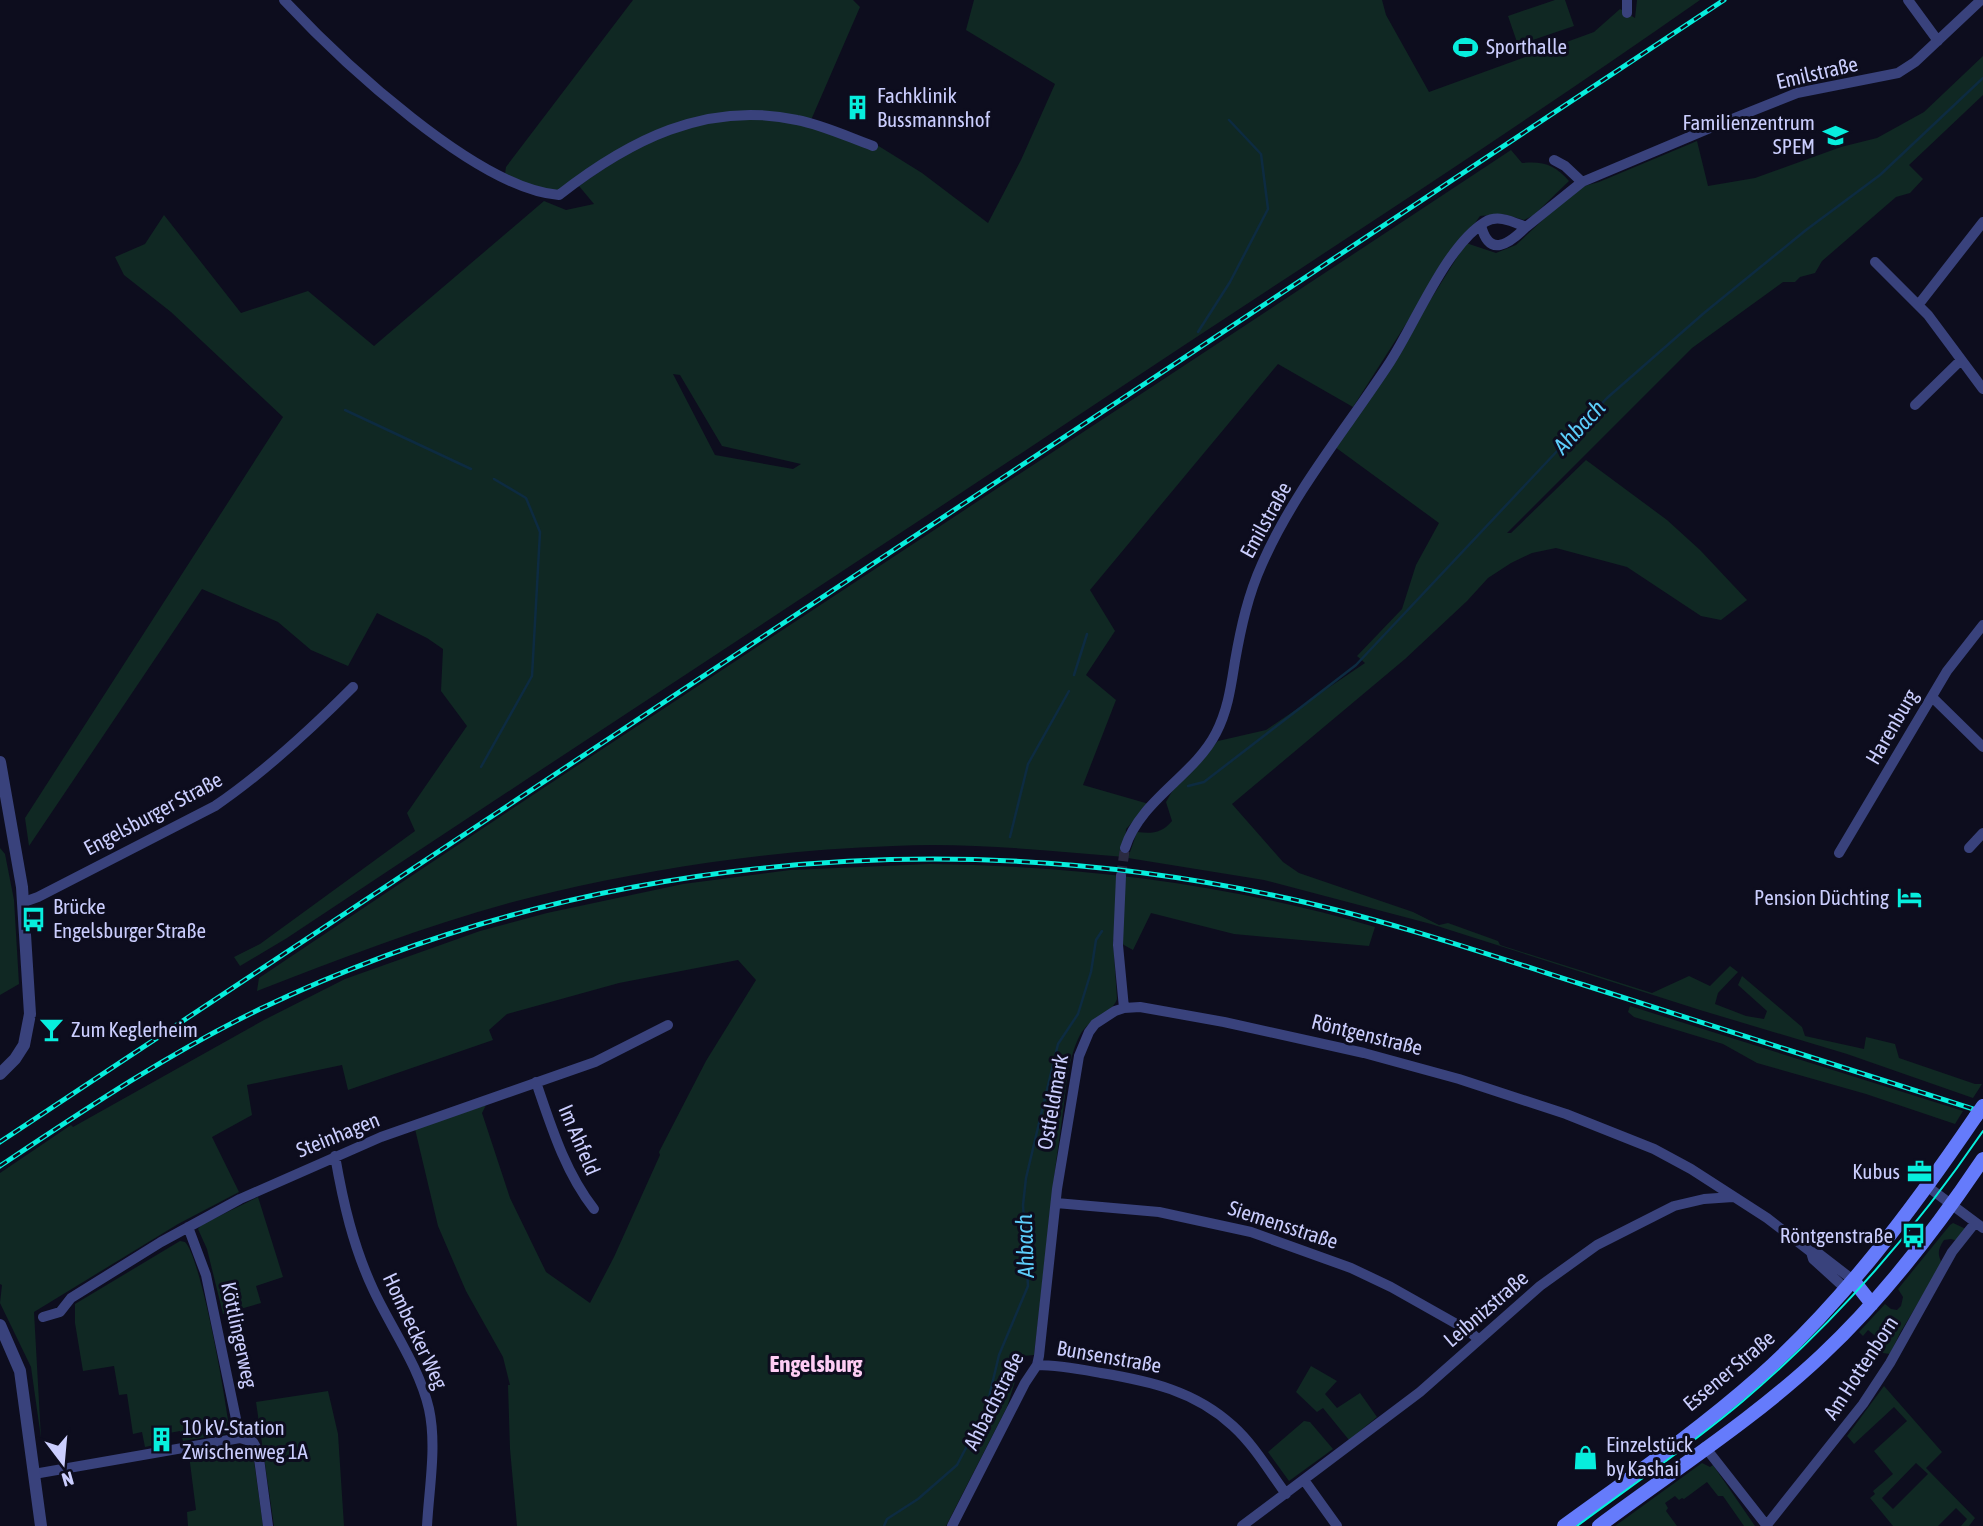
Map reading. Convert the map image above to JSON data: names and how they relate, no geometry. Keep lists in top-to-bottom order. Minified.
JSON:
{"streets":{"main road":["Essener Straße"],"street":["Emilstraße","Harenburg","Engelsburger Straße","Röntgenstraße","Ostfeldmark","Steinhagen","Im Ahfeld","Siemensstraße","Leibnizstraße","Hombecker Weg","Köttlingerweg","Bunsenstraße","Am Hottenborn","Ahbachstraße"]},"crossings":[["Röntgenstraße","Ostfeldmark"],["Röntgenstraße","Leibnizstraße"],["Röntgenstraße","Essener Straße"],["Ostfeldmark","Siemensstraße"],["Ostfeldmark","Ahbachstraße"],["Steinhagen","Im Ahfeld"],["Steinhagen","Hombecker Weg"],["Steinhagen","Köttlingerweg"],["Siemensstraße","Leibnizstraße"],["Siemensstraße","Ahbachstraße"],["Leibnizstraße","Bunsenstraße"],["Bunsenstraße","Ahbachstraße"]],"districts":["Engelsburg"],"water":["Ahbach"],"places":{"sports":["Sporthalle"],"building":["Fachklinik Bussmannshof","10 kV-Station Zwischenweg 1A"],"school or university":["Familienzentrum SPEM"],"hotel":["Pension Düchting"],"bus stop":["Brücke Engelsburger Straße","Röntgenstraße"],"bar":["Zum Keglerheim"],"office":["Kubus"],"shop":["Einzelstück by Kashai"]},"north":"bottom"}
